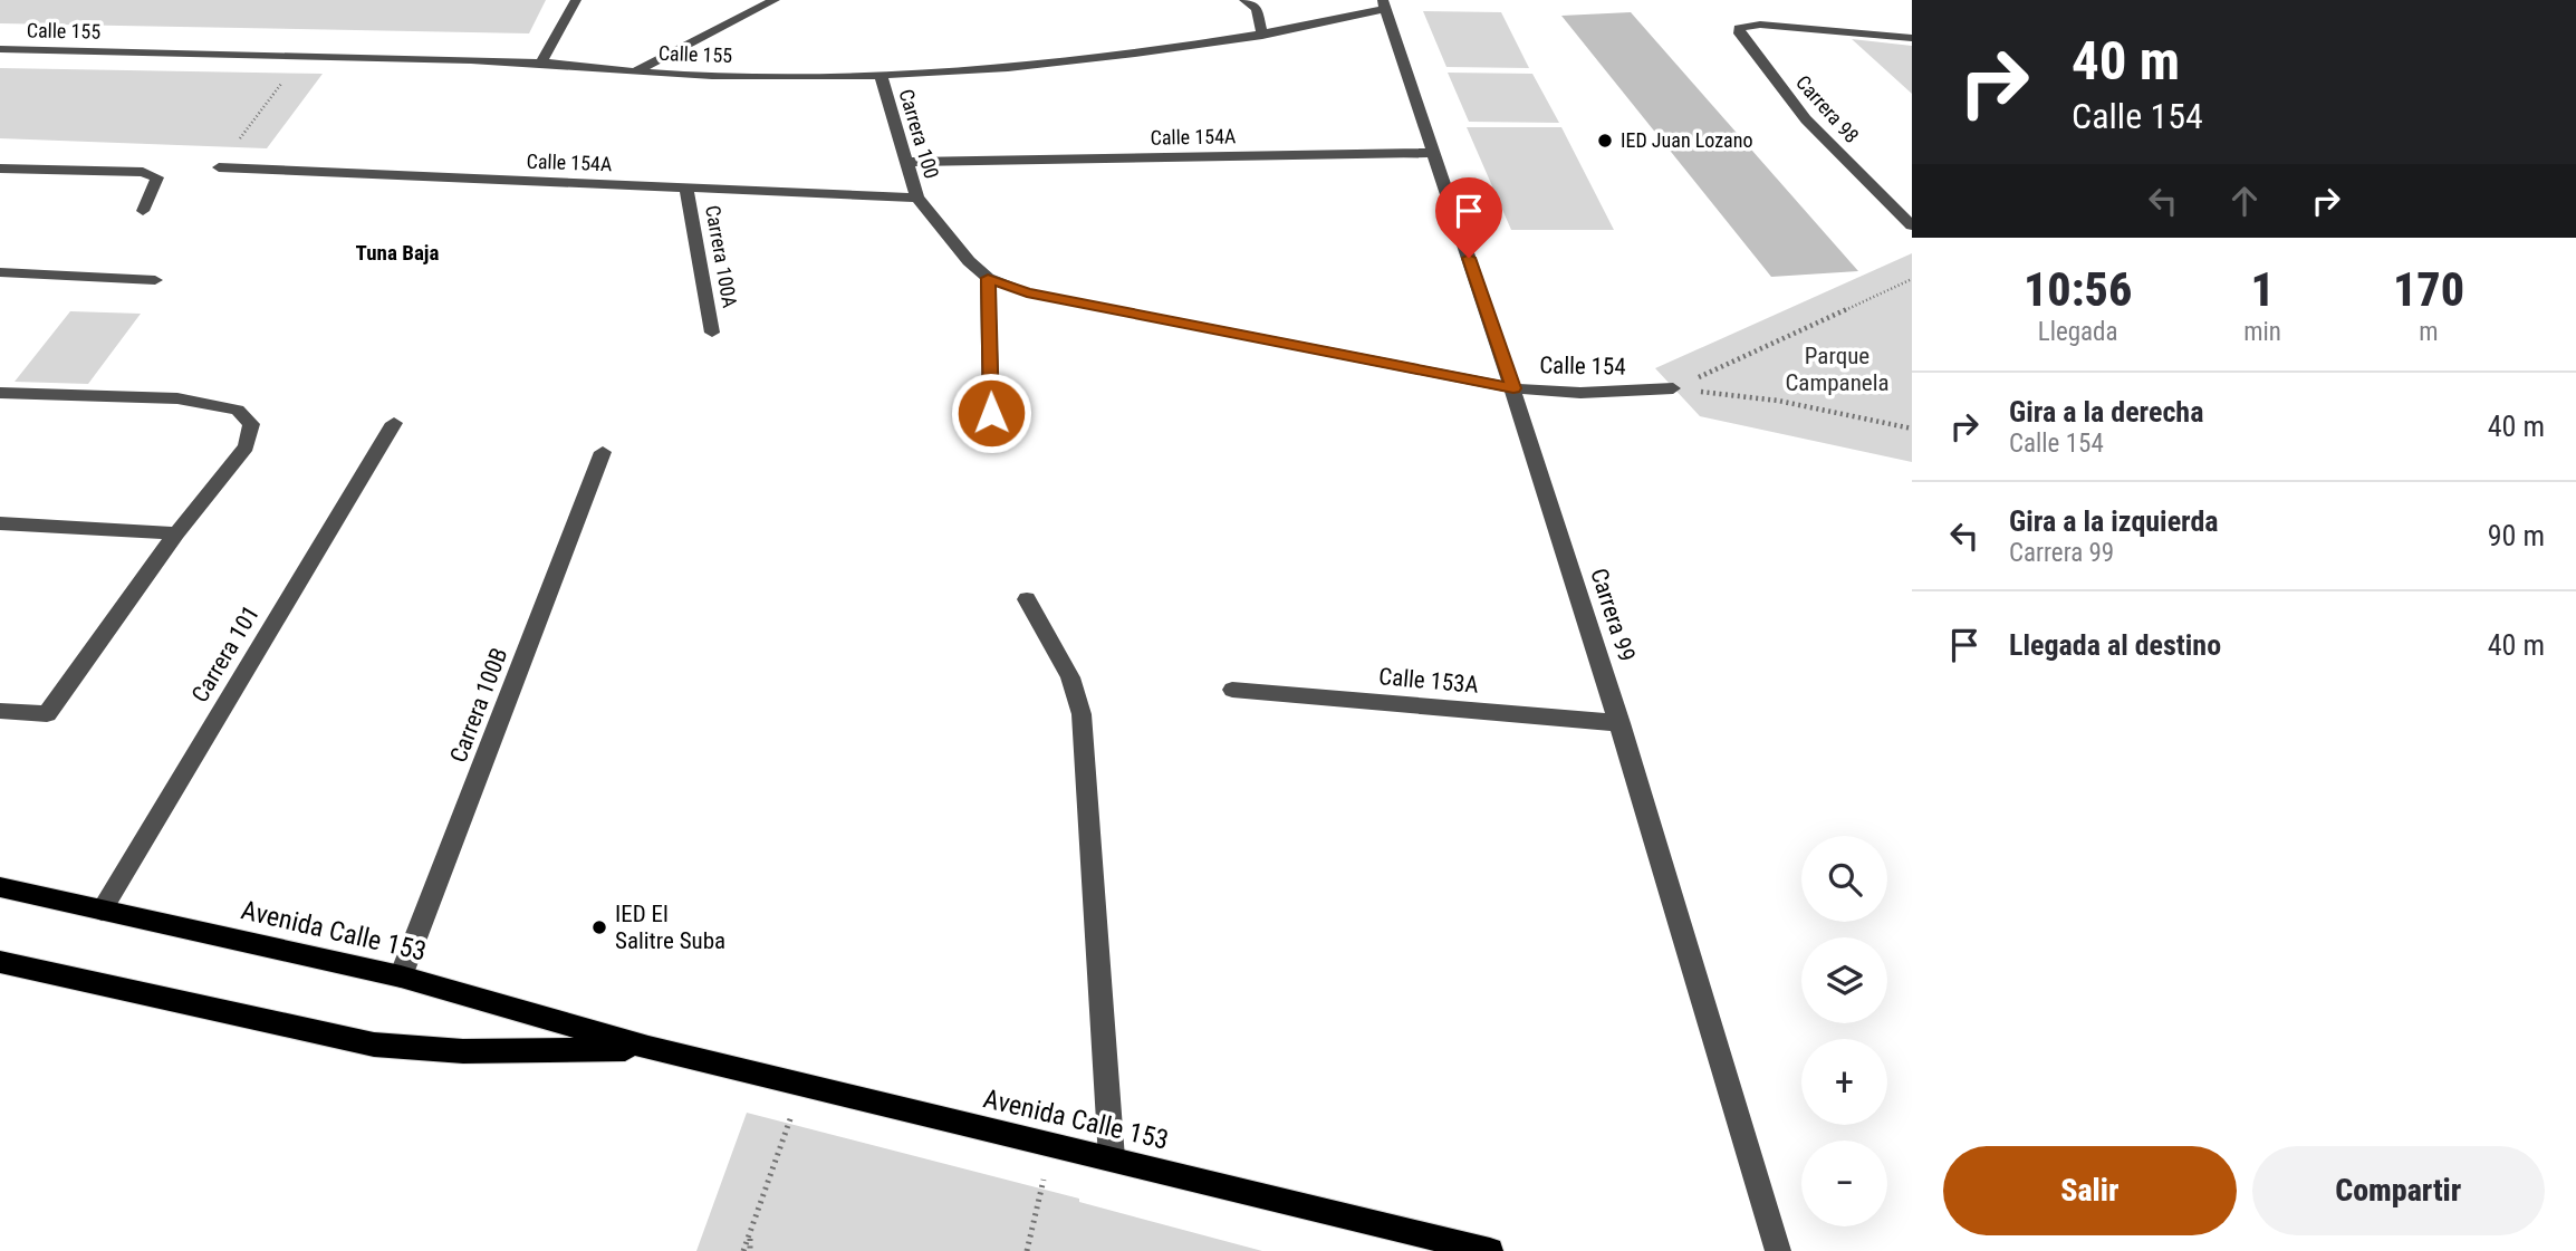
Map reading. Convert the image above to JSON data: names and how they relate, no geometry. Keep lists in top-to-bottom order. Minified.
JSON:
{"streets":{"main road":["Avenida Calle 153"],"street":["Calle 155","Carrera 98","Carrera 100","Calle 154A","Carrera 100A","Calle 154","Carrera 99","Carrera 101","Calle 153A","Carrera 100B"]},"crossings":[["Calle 155","Carrera 100"],["Calle 155","Carrera 99"],["Carrera 100","Calle 154A"],["Carrera 100","Calle 154"],["Calle 154A","Carrera 100A"],["Calle 154A","Carrera 99"],["Calle 154","Carrera 99"],["Carrera 99","Calle 153A"],["Carrera 101","Avenida Calle 153"],["Carrera 100B","Avenida Calle 153"]],"districts":["Tuna Baja"],"parks":["Parque Campanela"],"places":["IED Juan Lozano","IED El Salitre Suba"],"page":{"turn":["40 m","Calle 154"],"eta":["10:56","Llegada","1","min","170","m"],"list":[{"name":"Gira a la derecha","note":"Calle 154","value":"40 m"},{"name":"Gira a la izquierda","note":"Carrera 99","value":"90 m"},{"name":"Llegada al destino","value":"40 m"}],"map_buttons":["+","−"],"buttons":["Salir","Compartir"]}}
